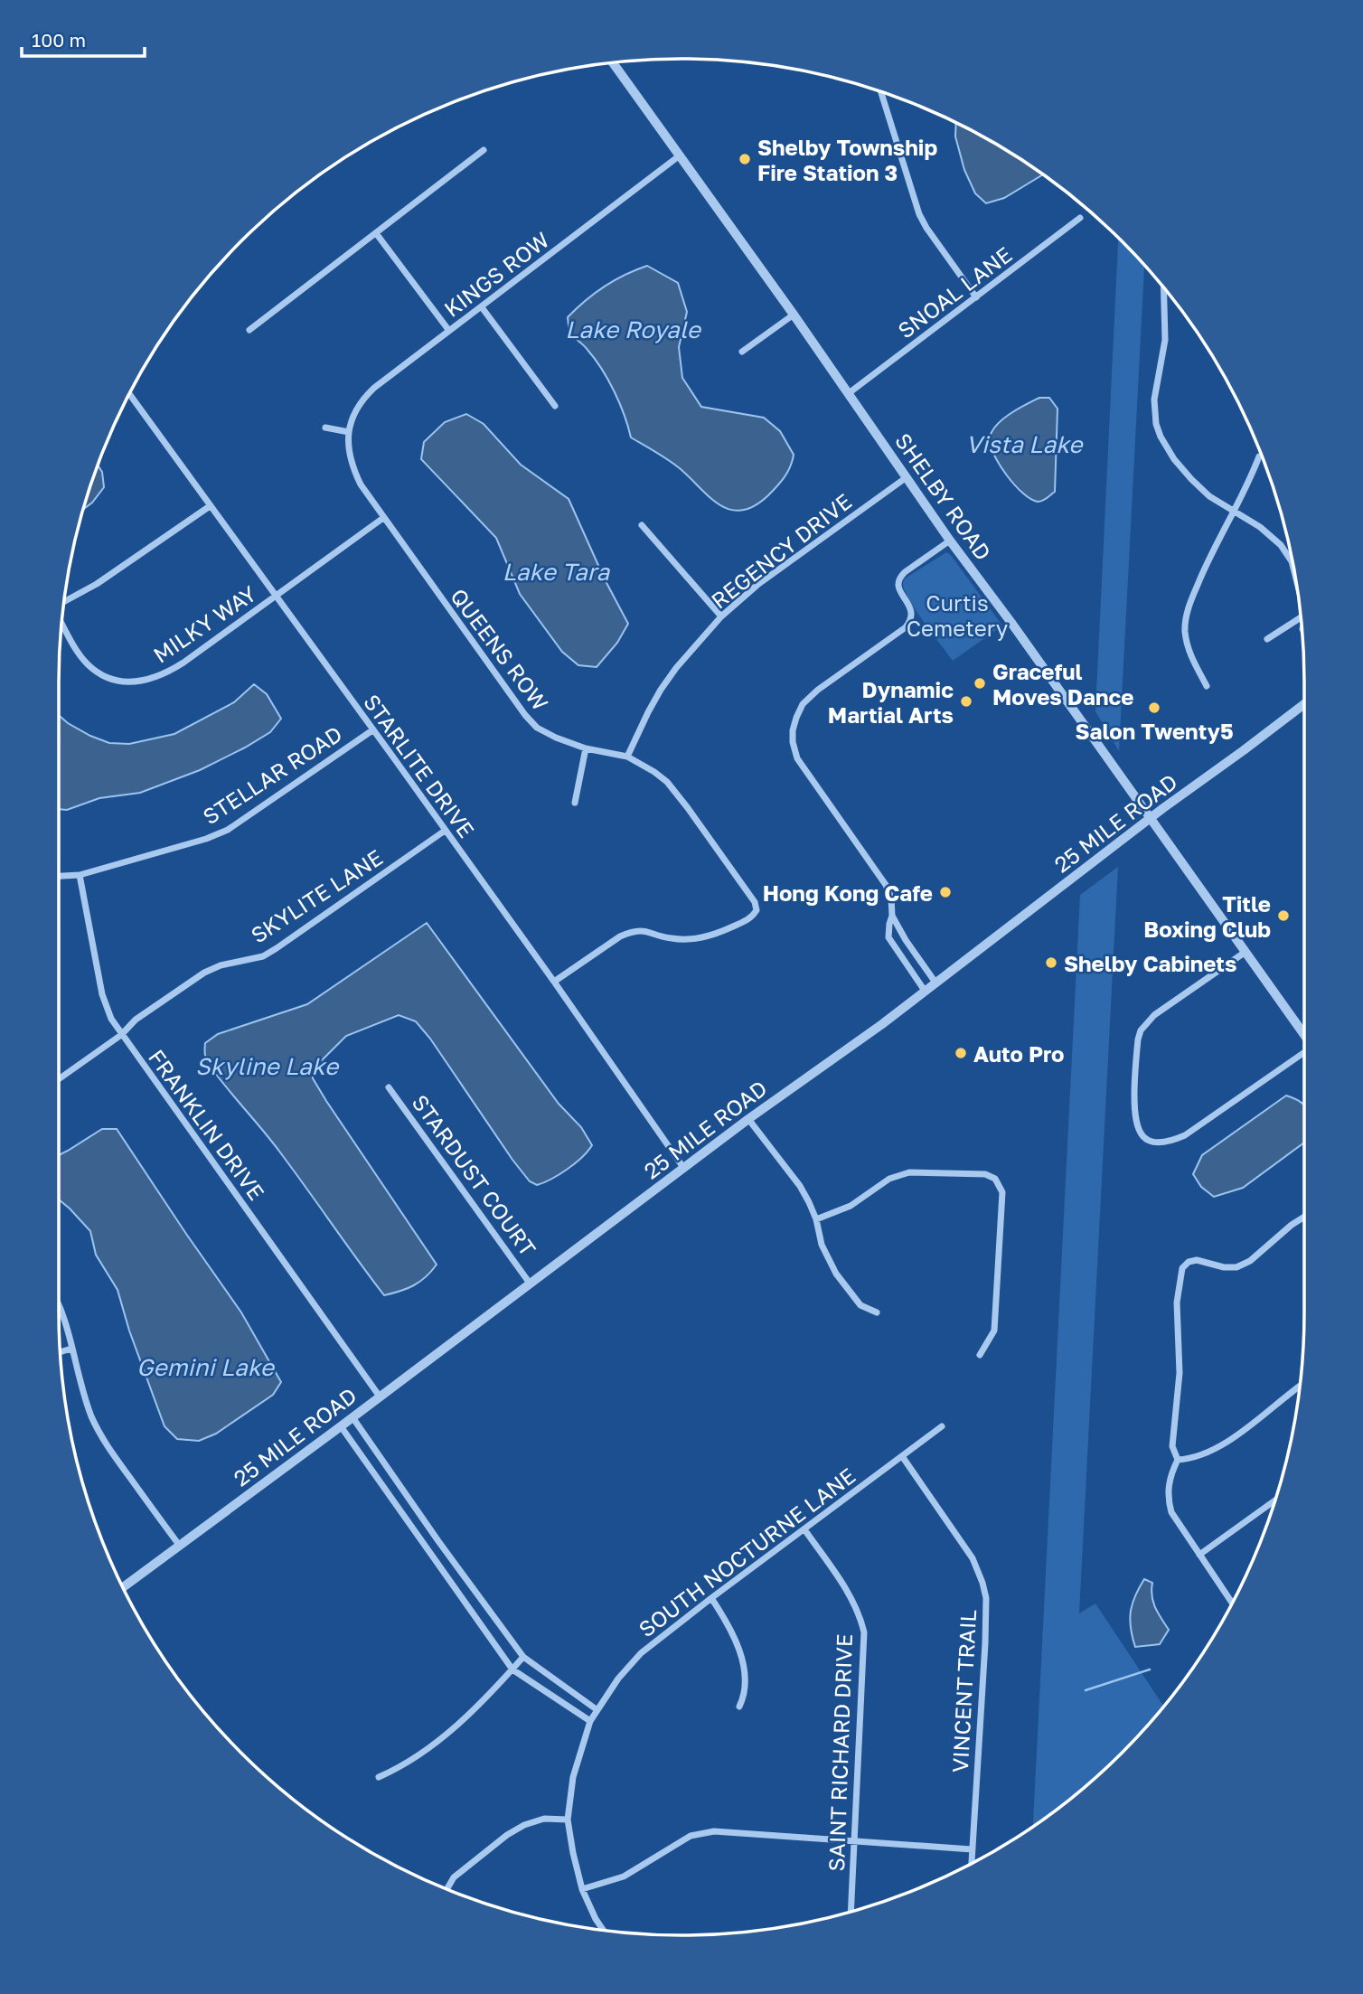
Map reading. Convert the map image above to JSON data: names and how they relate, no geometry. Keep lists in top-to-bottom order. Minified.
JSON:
{"streets":{"street":["KINGS ROW","SNOAL LANE","SHELBY ROAD","REGENCY DRIVE","MILKY WAY","QUEENS ROW","STARLITE DRIVE","STELLAR ROAD","25 MILE ROAD","SKYLITE LANE","FRANKLIN DRIVE","STARDUST COURT","SOUTH NOCTURNE LANE","VINCENT TRAIL","SAINT RICHARD DRIVE"]},"crossings":[["KINGS ROW","SHELBY ROAD"],["KINGS ROW","QUEENS ROW"],["SNOAL LANE","SHELBY ROAD"],["SHELBY ROAD","REGENCY DRIVE"],["SHELBY ROAD","25 MILE ROAD"],["REGENCY DRIVE","QUEENS ROW"],["MILKY WAY","QUEENS ROW"],["MILKY WAY","STARLITE DRIVE"],["QUEENS ROW","STARLITE DRIVE"],["STARLITE DRIVE","STELLAR ROAD"],["STARLITE DRIVE","25 MILE ROAD"],["STARLITE DRIVE","SKYLITE LANE"],["STELLAR ROAD","FRANKLIN DRIVE"],["25 MILE ROAD","FRANKLIN DRIVE"],["25 MILE ROAD","STARDUST COURT"],["SKYLITE LANE","FRANKLIN DRIVE"],["SOUTH NOCTURNE LANE","VINCENT TRAIL"],["SOUTH NOCTURNE LANE","SAINT RICHARD DRIVE"]],"water":["Lake Royale","Vista Lake","Lake Tara","Skyline Lake","Gemini Lake"],"parks":["Curtis Cemetery"],"places":["Shelby Township Fire Station 3","Graceful Moves Dance","Dynamic Martial Arts","Salon Twenty5","Hong Kong Cafe","Title Boxing Club","Shelby Cabinets","Auto Pro"],"scale_bar":"100 m"}
